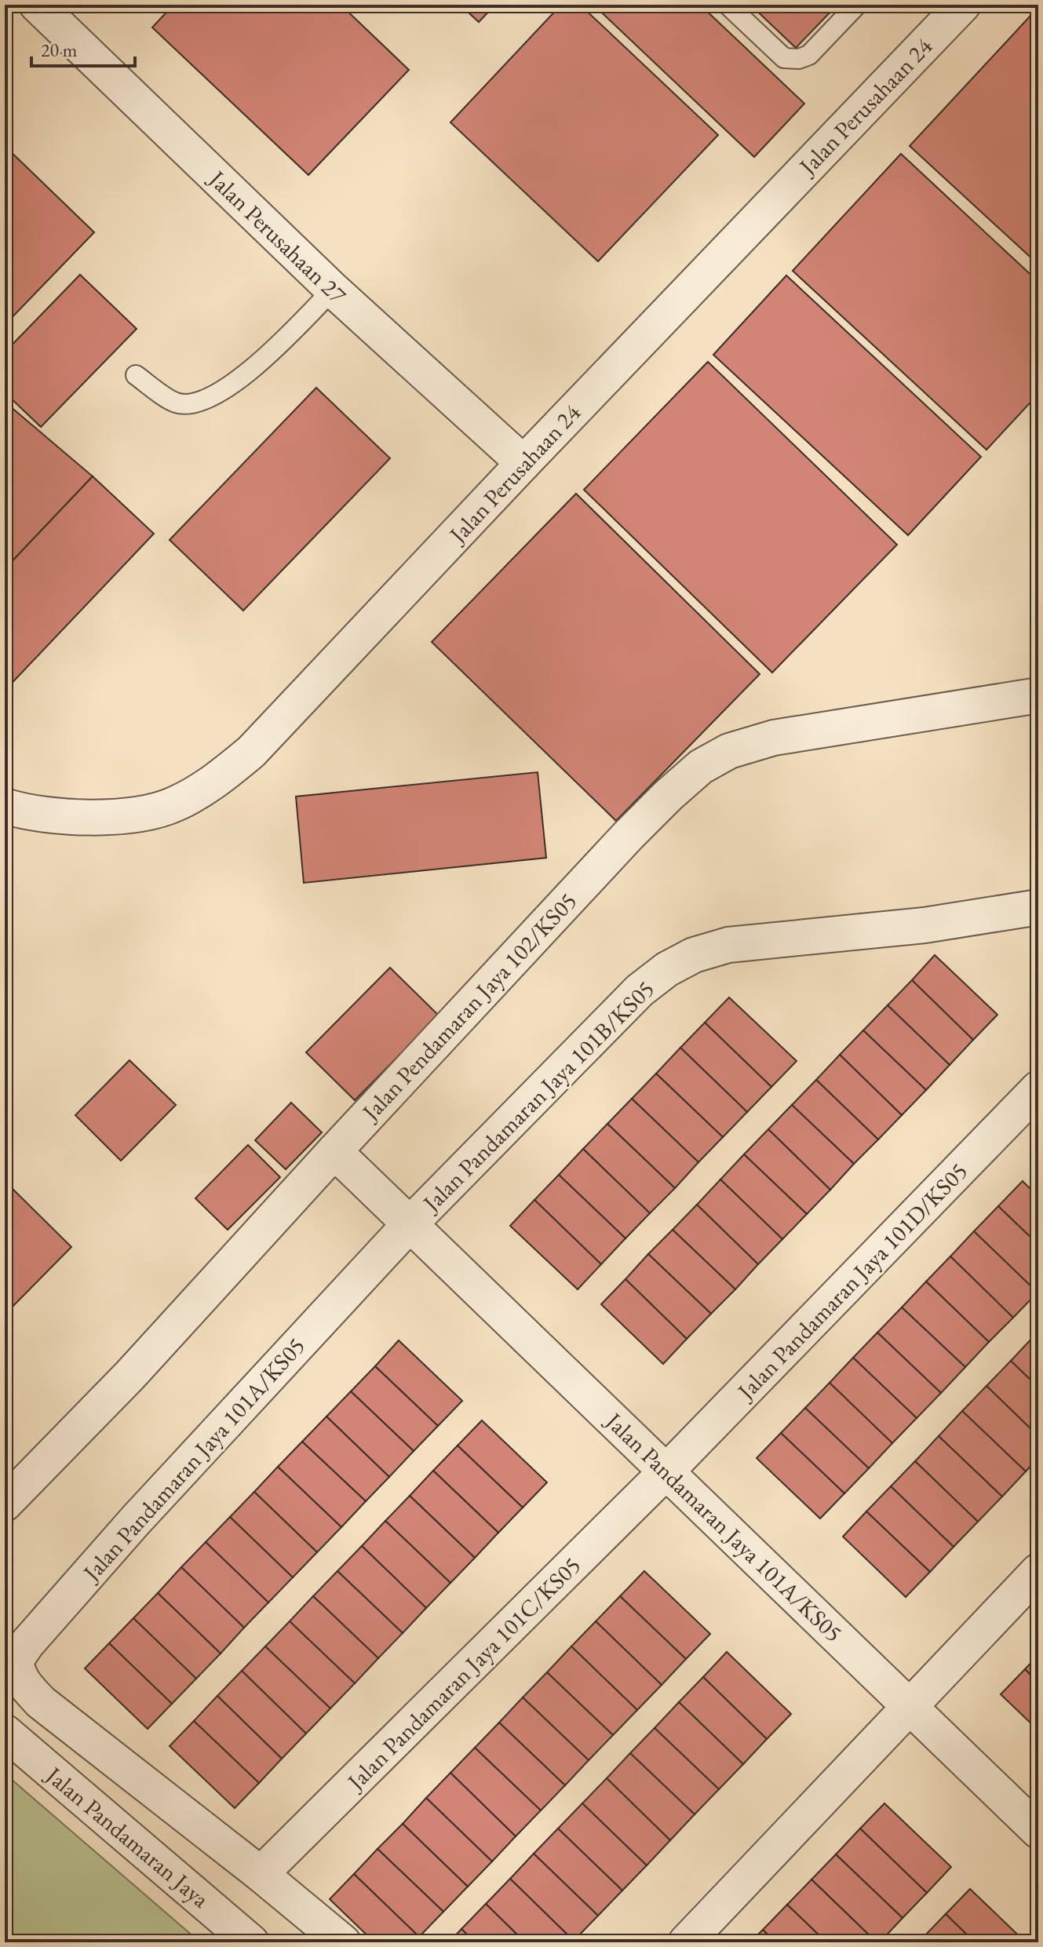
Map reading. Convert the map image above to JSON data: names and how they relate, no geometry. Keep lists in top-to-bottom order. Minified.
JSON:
{"streets":{"street":["Jalan Perusahaan 24","Jalan Perusahaan 27","Jalan Pendamaran Jaya 102/KS05","Jalan Pandamaran Jaya 101B/KS05","Jalan Pandamaran Jaya 101D/KS05","Jalan Pandamaran Jaya 101A/KS05","Jalan Pandamaran Jaya 101C/KS05","Jalan Pandamaran Jaya"]},"crossings":[["Jalan Perusahaan 24","Jalan Perusahaan 27"],["Jalan Pendamaran Jaya 102/KS05","Jalan Pandamaran Jaya 101A/KS05"],["Jalan Pandamaran Jaya 101B/KS05","Jalan Pandamaran Jaya 101A/KS05"],["Jalan Pandamaran Jaya 101D/KS05","Jalan Pandamaran Jaya 101A/KS05"],["Jalan Pandamaran Jaya 101D/KS05","Jalan Pandamaran Jaya 101C/KS05"],["Jalan Pandamaran Jaya 101A/KS05","Jalan Pandamaran Jaya 101C/KS05"]],"scale_bar":"20 m"}
